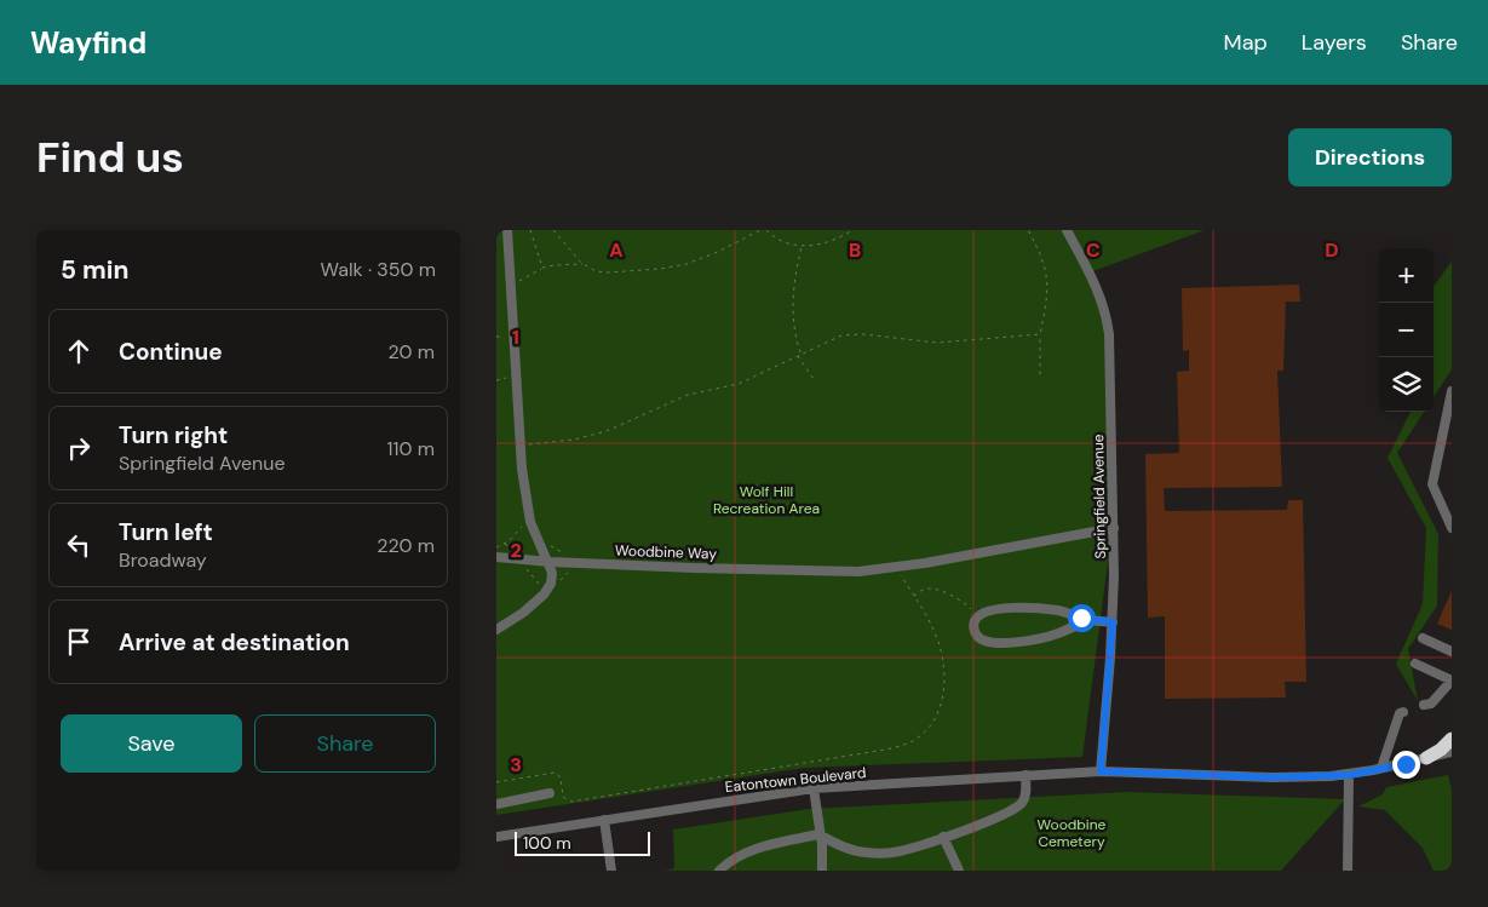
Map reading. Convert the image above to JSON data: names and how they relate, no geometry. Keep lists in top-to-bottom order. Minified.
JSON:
{"streets":{"street":["Springfield Avenue","Woodbine Way","Eatontown Boulevard"]},"crossings":[["Springfield Avenue","Woodbine Way"],["Springfield Avenue","Eatontown Boulevard"]],"parks":["Wolf Hill Recreation Area","Woodbine Cemetery"],"scale_bar":"100 m","page":{"header":"Wayfind","nav":["Map","Layers","Share"],"buttons":["Directions",["Save","Share"]],"title":"Find us","heading":["5 min","Walk · 350 m"],"map_buttons":["+","−"],"list":[["Continue","20 m"],["Turn right","Springfield Avenue","110 m"],["Turn left","Broadway","220 m"],"Arrive at destination"],"scale":"100 m"},"grid":{"columns":["A","B","C","D"],"rows":["1","2","3"]}}
